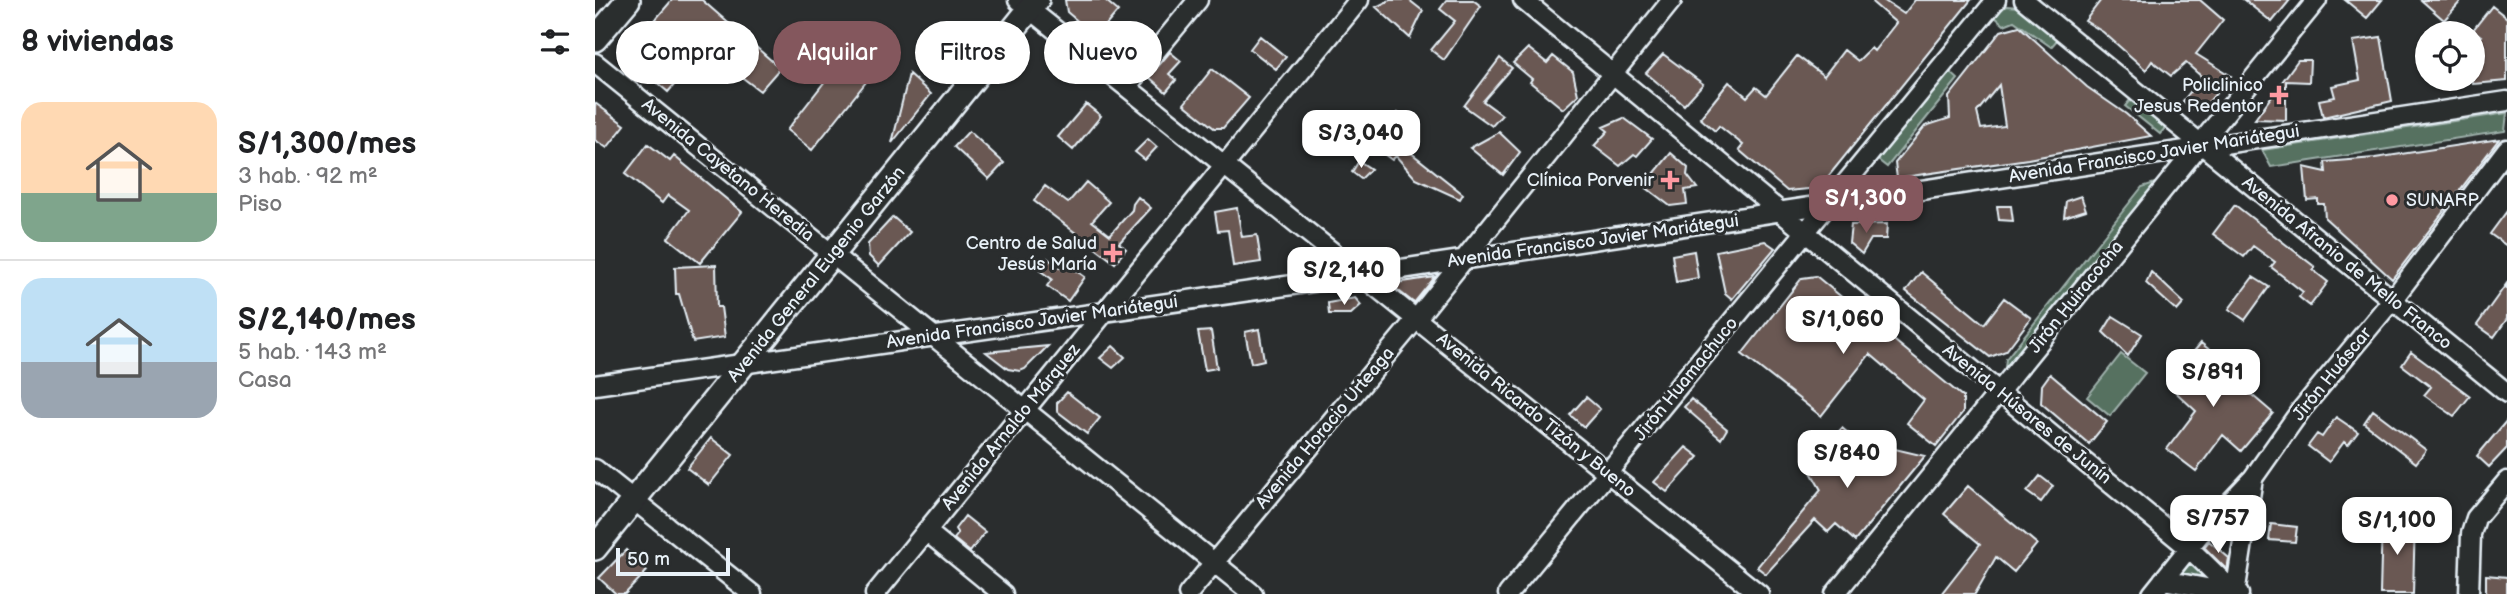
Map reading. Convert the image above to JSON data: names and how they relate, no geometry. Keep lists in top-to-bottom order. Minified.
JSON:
{"streets":{"main road":["Avenida General Eugenio Garzón"],"street":["Avenida Francisco Javier Mariátegui","Avenida Cayetano Heredia","Avenida Afranio de Mello Franco","Jirón Huiracocha","Jirón Huáscar","Jirón Huamachuco","Avenida Húsares de Junín","Avenida Ricardo Tizón y Bueno","Avenida Arnaldo Márquez","Avenida Horacio Urteaga"]},"crossings":[["Avenida Francisco Javier Mariátegui","Avenida Cayetano Heredia"],["Avenida Francisco Javier Mariátegui","Avenida Afranio de Mello Franco"],["Avenida Francisco Javier Mariátegui","Avenida General Eugenio Garzón"],["Avenida Francisco Javier Mariátegui","Jirón Huiracocha"],["Avenida Francisco Javier Mariátegui","Jirón Huamachuco"],["Avenida Francisco Javier Mariátegui","Avenida Húsares de Junín"],["Avenida Francisco Javier Mariátegui","Avenida Ricardo Tizón y Bueno"],["Avenida Francisco Javier Mariátegui","Avenida Arnaldo Márquez"],["Avenida Francisco Javier Mariátegui","Avenida Horacio Urteaga"],["Avenida Cayetano Heredia","Avenida General Eugenio Garzón"],["Avenida Cayetano Heredia","Avenida Arnaldo Márquez"],["Avenida Cayetano Heredia","Avenida Horacio Urteaga"],["Avenida Afranio de Mello Franco","Jirón Huiracocha"],["Avenida Afranio de Mello Franco","Jirón Huáscar"],["Avenida General Eugenio Garzón","Avenida Ricardo Tizón y Bueno"],["Jirón Huiracocha","Avenida Húsares de Junín"],["Jirón Huáscar","Avenida Húsares de Junín"],["Jirón Huamachuco","Avenida Húsares de Junín"],["Jirón Huamachuco","Avenida Ricardo Tizón y Bueno"],["Avenida Húsares de Junín","Avenida Horacio Urteaga"],["Avenida Ricardo Tizón y Bueno","Avenida Arnaldo Márquez"],["Avenida Ricardo Tizón y Bueno","Avenida Horacio Urteaga"]],"places":{"health":["Policlinico Jesus Redentor","Clínica Porvenir","Centro de Salud Jesús María"],"other":["SUNARP"]},"scale_bar":"50 m","page":{"heading":"8 viviendas","chip":["Comprar","Alquilar","Filtros","Nuevo"],"list":[{"name":"S/1,300/mes","note":"3 hab. · 92 m² · Piso"},{"name":"S/2,140/mes","note":"5 hab. · 143 m² · Casa"}],"price":["S/3,040","S/1,300","S/2,140","S/1,060","S/891","S/840","S/757","S/1,100"],"scale":"50 m"}}
